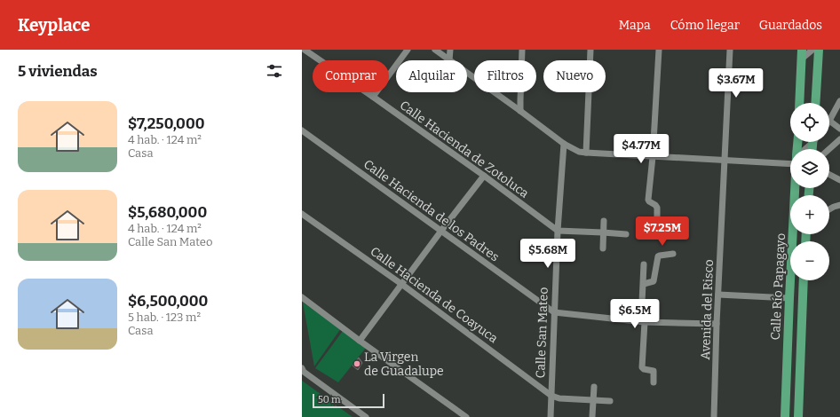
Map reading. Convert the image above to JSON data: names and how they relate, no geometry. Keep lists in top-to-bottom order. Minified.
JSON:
{"streets":{"main road":["Calle Río Papagayo"],"street":["Calle Hacienda de Zotoluca","Calle Hacienda de los Padres","Calle Hacienda de Coayuca","Avenida del Risco","Calle San Mateo"]},"crossings":[["Calle Hacienda de Zotoluca","Calle San Mateo"],["Calle Hacienda de los Padres","Avenida del Risco"],["Calle Hacienda de los Padres","Calle San Mateo"],["Calle Hacienda de Coayuca","Calle San Mateo"]],"places":["La Virgen de Guadalupe"],"scale_bar":"50 m","page":{"header":"Keyplace","nav":["Mapa","Cómo llegar","Guardados"],"heading":"5 viviendas","chip":["Comprar","Alquilar","Filtros","Nuevo"],"price":["$3.67M","$4.77M","$7.25M","$5.68M","$6.5M"],"list":[{"name":"$7,250,000","note":"4 hab. · 124 m² · Casa"},{"name":"$5,680,000","note":"4 hab. · 124 m² · Calle San Mateo"},{"name":"$6,500,000","note":"5 hab. · 123 m² · Casa"}],"map_buttons":["+","−"],"scale":"50 m"}}
